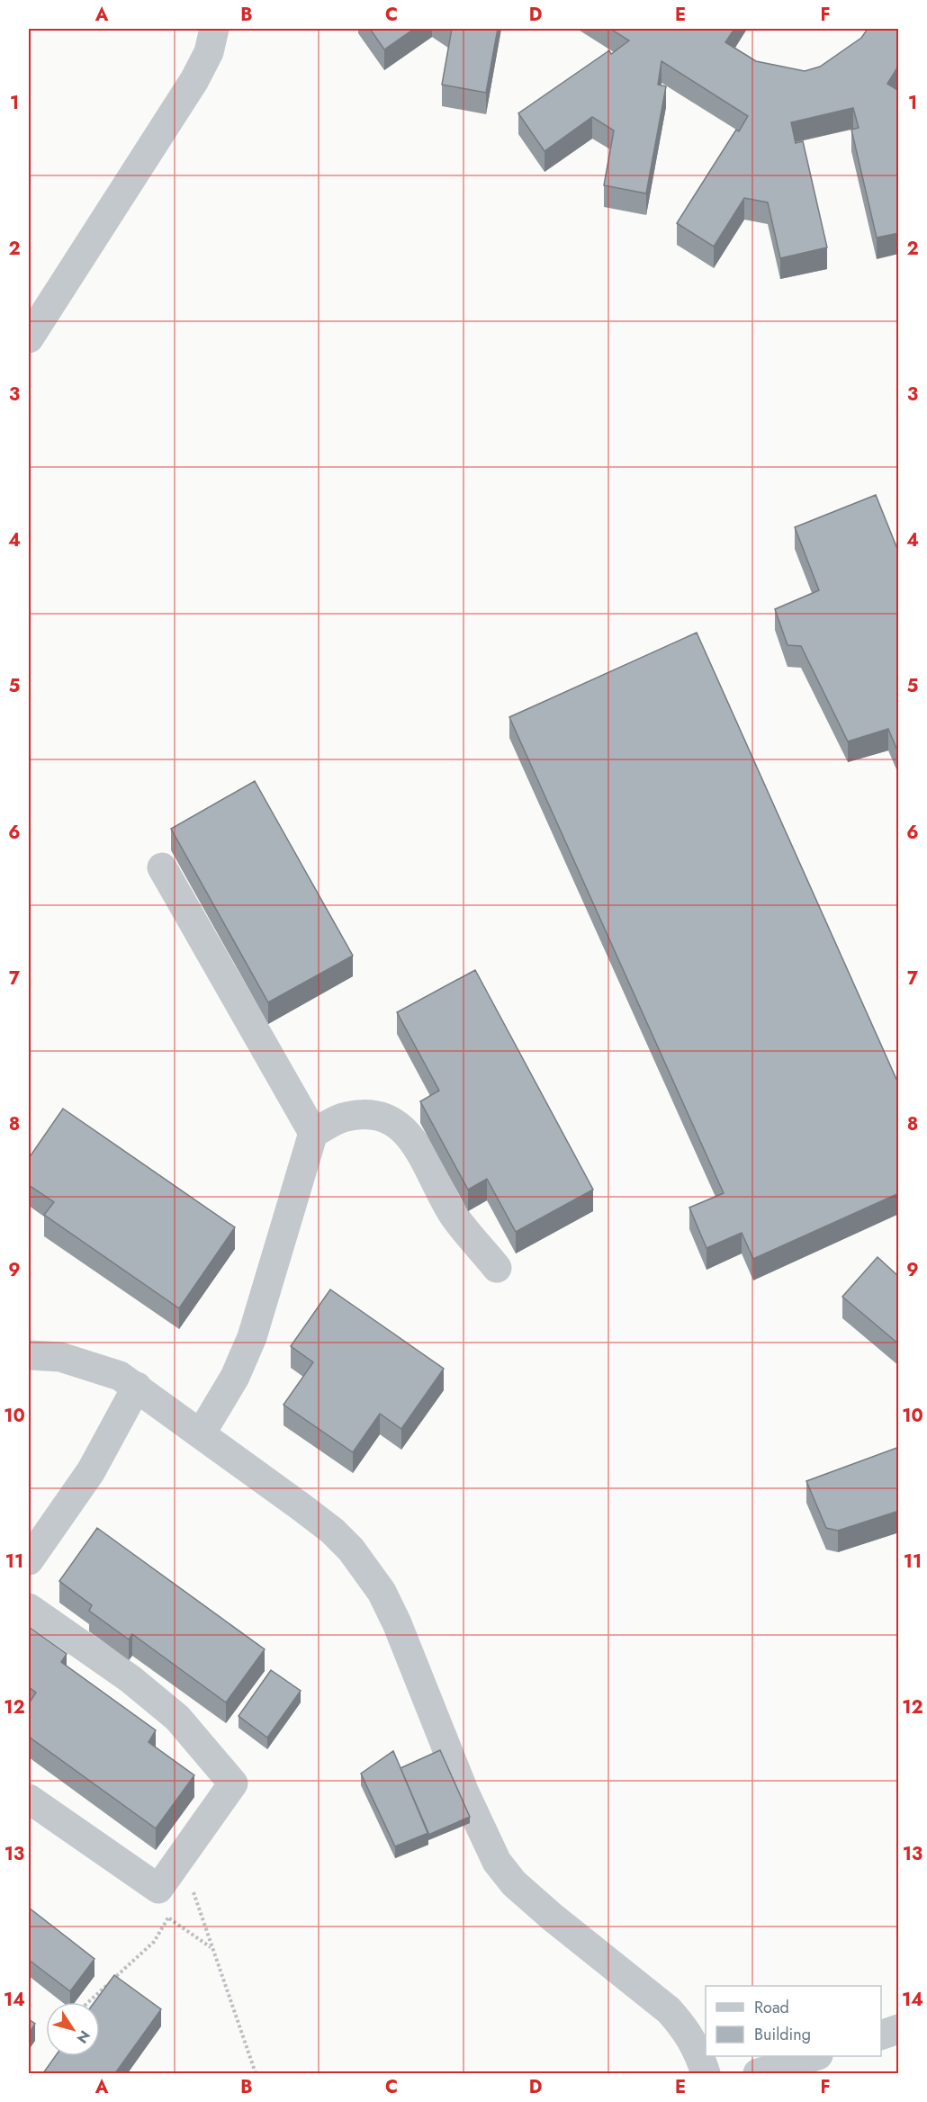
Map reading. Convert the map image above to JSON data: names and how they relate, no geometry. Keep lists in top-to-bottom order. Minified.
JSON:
{"legend":["Road","Building"],"north":"bottom right","grid":{"columns":["A","B","C","D","E","F"],"rows":["1","2","3","4","5","6","7","8","9","10","11","12","13","14"]}}
